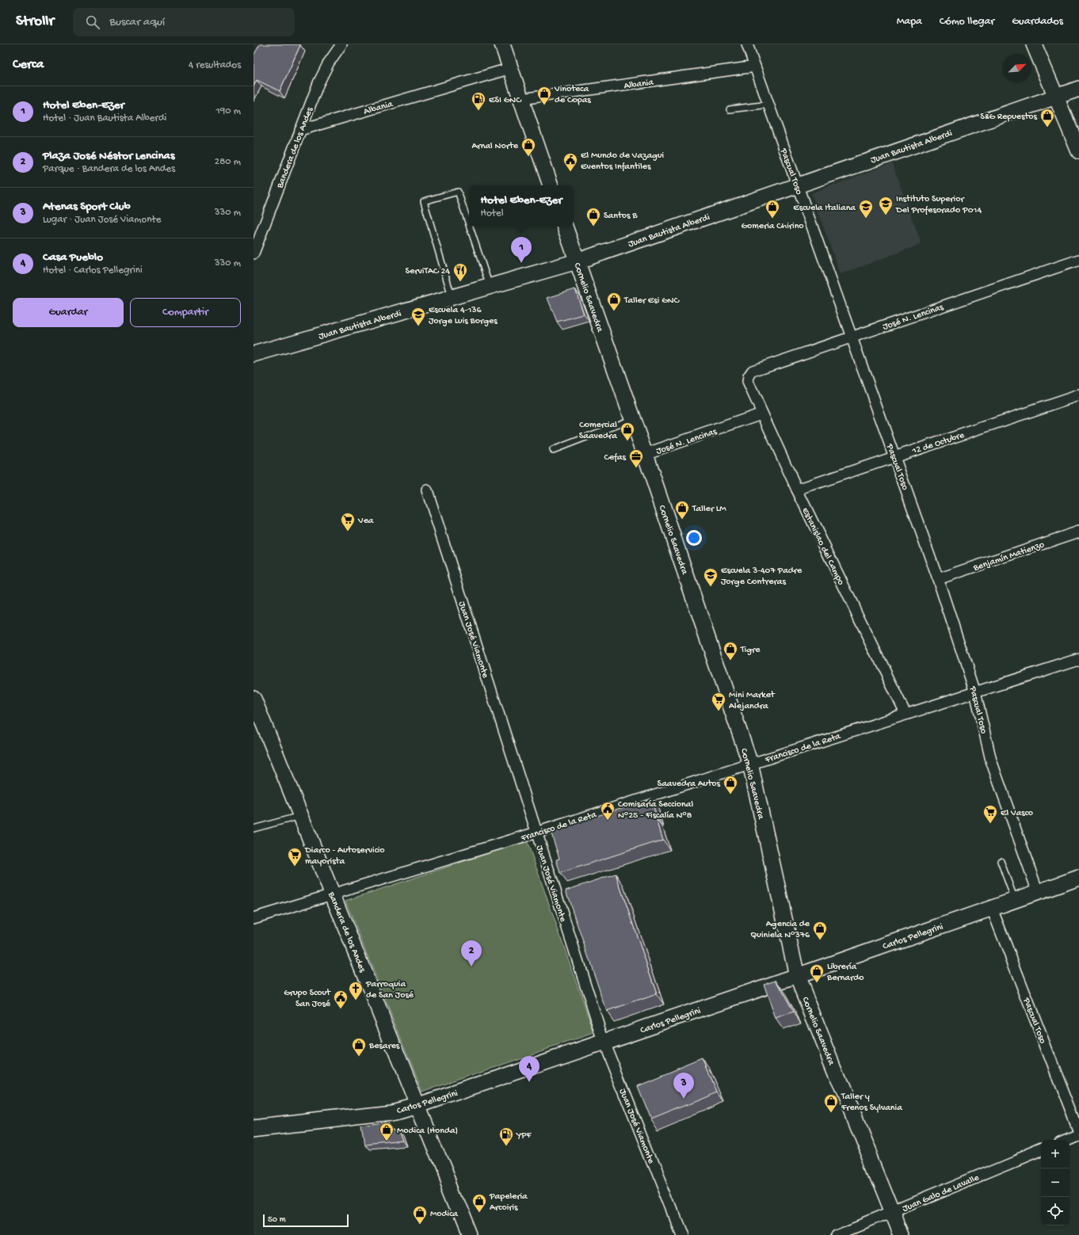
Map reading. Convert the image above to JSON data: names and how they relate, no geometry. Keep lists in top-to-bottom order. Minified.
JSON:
{"streets":{"street":["Albania","Juan Bautista Alberdi","Bandera de los Andes","Pascual Toso","Cornelio Saavedra","José N. Lencinas","12 de Octubre","Estanislao del Campo","Benjamín Matienzo","Juan José Viamonte","Francisco de la Reta","Carlos Pellegrini","Juan Galo de Lavalle"]},"crossings":[["Albania","Bandera de los Andes"],["Albania","Pascual Toso"],["Juan Bautista Alberdi","Pascual Toso"],["Juan Bautista Alberdi","Cornelio Saavedra"],["Bandera de los Andes","Francisco de la Reta"],["Bandera de los Andes","Carlos Pellegrini"],["Pascual Toso","José N. Lencinas"],["Pascual Toso","12 de Octubre"],["Pascual Toso","Benjamín Matienzo"],["Pascual Toso","Francisco de la Reta"],["Pascual Toso","Carlos Pellegrini"],["Cornelio Saavedra","José N. Lencinas"],["Cornelio Saavedra","Francisco de la Reta"],["Cornelio Saavedra","Carlos Pellegrini"],["Cornelio Saavedra","Juan Galo de Lavalle"],["José N. Lencinas","Estanislao del Campo"],["12 de Octubre","Estanislao del Campo"],["Estanislao del Campo","Francisco de la Reta"],["Juan José Viamonte","Francisco de la Reta"],["Juan José Viamonte","Carlos Pellegrini"]],"places":{"shop":["Vinoteca de Copas","S&G Repuestos","Arnal Norte","Gomeria Chirino","Santos B","Taller Esi GNC","Comercial Saavedra","Taller LM","Tigre","Saavedra Autos","Agencia de Quiniela N°376","Librería Bernardo","Besares","Taller y Frenos Sylvania","Modica (Honda)","Papeleria Arcoiris","Modica"],"fuel station":["ESI GNC","YPF"],"public building":["El Mundo de Vazagui Eventos Infantiles","Comisaría Seccional N°25 - Fiscalía N°8","Grupo Scout San José"],"school or university":["Instituto Superior Del Profesorado P014","Escuela Italiana","Escuela 4-136 Jorge Luis Borges","Escuela 3-407 Padre Jorge Contreras"],"restaurant":["ServiTAC 24"],"office":["Cefas"],"supermarket":["Vea","Mini Market Alejandra","El Vasco","Diarco - Autoservicio mayorista"],"church":["Parroquia de San José"]},"scale_bar":"50 m","north":"top right","page":{"header":"Strollr","search":"Buscar aquí","nav":["Mapa","Cómo llegar","Guardados"],"heading":["Cerca","4 resultados"],"list":[{"mark":"1","name":"Hotel Eben-Ezer","note":"Hotel · Juan Bautista Alberdi","value":"190 m"},{"mark":"2","name":"Plaza José Néstor Lencinas","note":"Parque · Bandera de los Andes","value":"280 m"},{"mark":"3","name":"Atenas Sport Club","note":"Lugar · Juan José Viamonte","value":"330 m"},{"mark":"4","name":"Casa Pueblo","note":"Hotel · Carlos Pellegrini","value":"330 m"}],"popup":["Hotel Eben-Ezer","Hotel"],"pins":["1","2","4","3"],"buttons":["Guardar","Compartir"],"map_buttons":["+","−"],"scale":"50 m"}}
